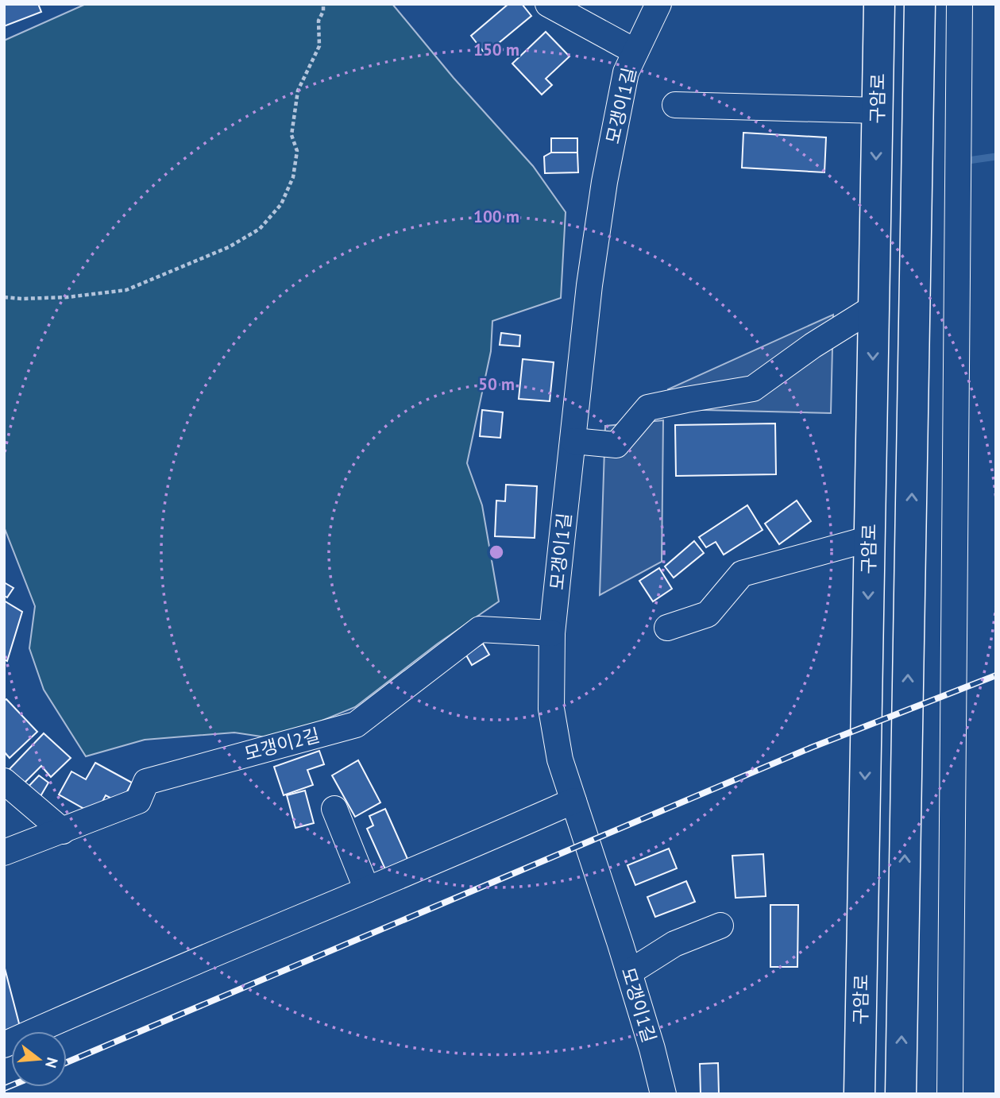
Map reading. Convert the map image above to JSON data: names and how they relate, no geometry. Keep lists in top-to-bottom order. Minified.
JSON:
{"streets":{"main road":["구암로"],"street":["모갱이1길","모갱이2길"]},"crossings":[["모갱이1길","모갱이2길"]],"north":"right","rings":["150 m","100 m","50 m"]}
